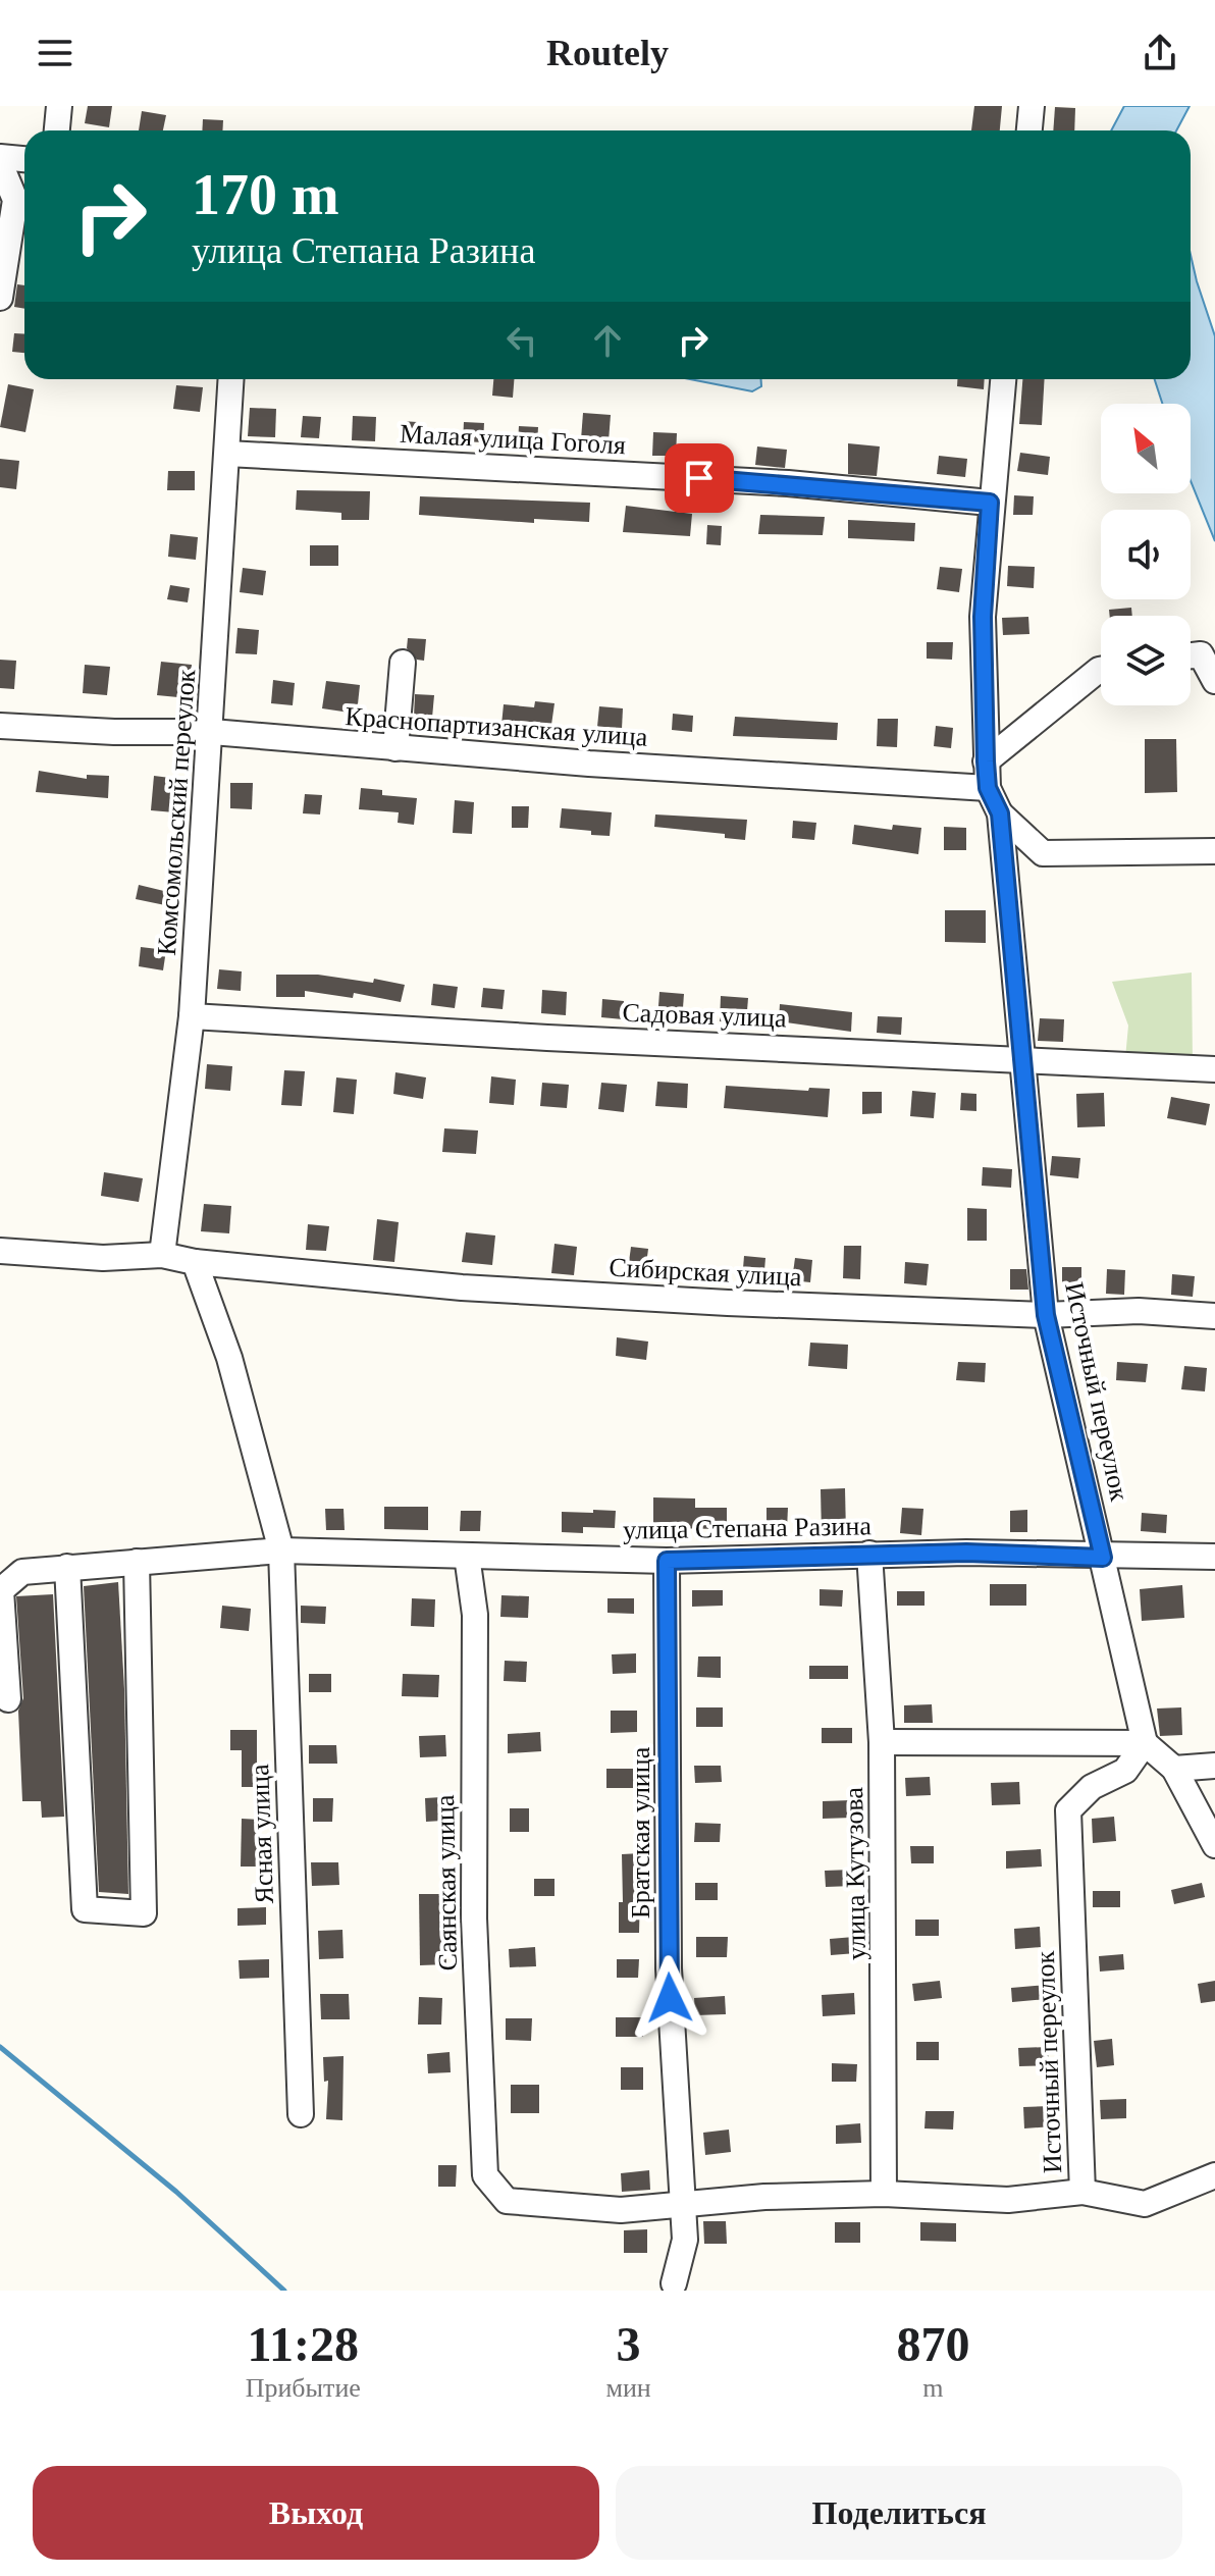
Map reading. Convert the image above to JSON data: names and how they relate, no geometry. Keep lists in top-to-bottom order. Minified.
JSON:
{"streets":{"street":["Малая улица Гоголя","Краснопартизанская улица","Комсомольский переулок","Садовая улица","Сибирская улица","Источный переулок","улица Степана Разина","Братская улица","Ясная улица","улица Кутузова","Саянская улица"]},"crossings":[["Малая улица Гоголя","Комсомольский переулок"],["Малая улица Гоголя","Источный переулок"],["Краснопартизанская улица","Комсомольский переулок"],["Краснопартизанская улица","Источный переулок"],["Комсомольский переулок","Садовая улица"],["Комсомольский переулок","Сибирская улица"],["Садовая улица","Источный переулок"],["Сибирская улица","Источный переулок"],["Сибирская улица","Ясная улица"],["Источный переулок","улица Степана Разина"],["улица Степана Разина","Братская улица"],["улица Степана Разина","Ясная улица"],["улица Степана Разина","улица Кутузова"],["улица Степана Разина","Саянская улица"],["Братская улица","Саянская улица"]],"north":"top left","page":{"header":"Routely","turn":["170 m","улица Степана Разина"],"eta":["11:28","Прибытие","3","мин","870","m"],"buttons":["Выход","Поделиться"]}}
